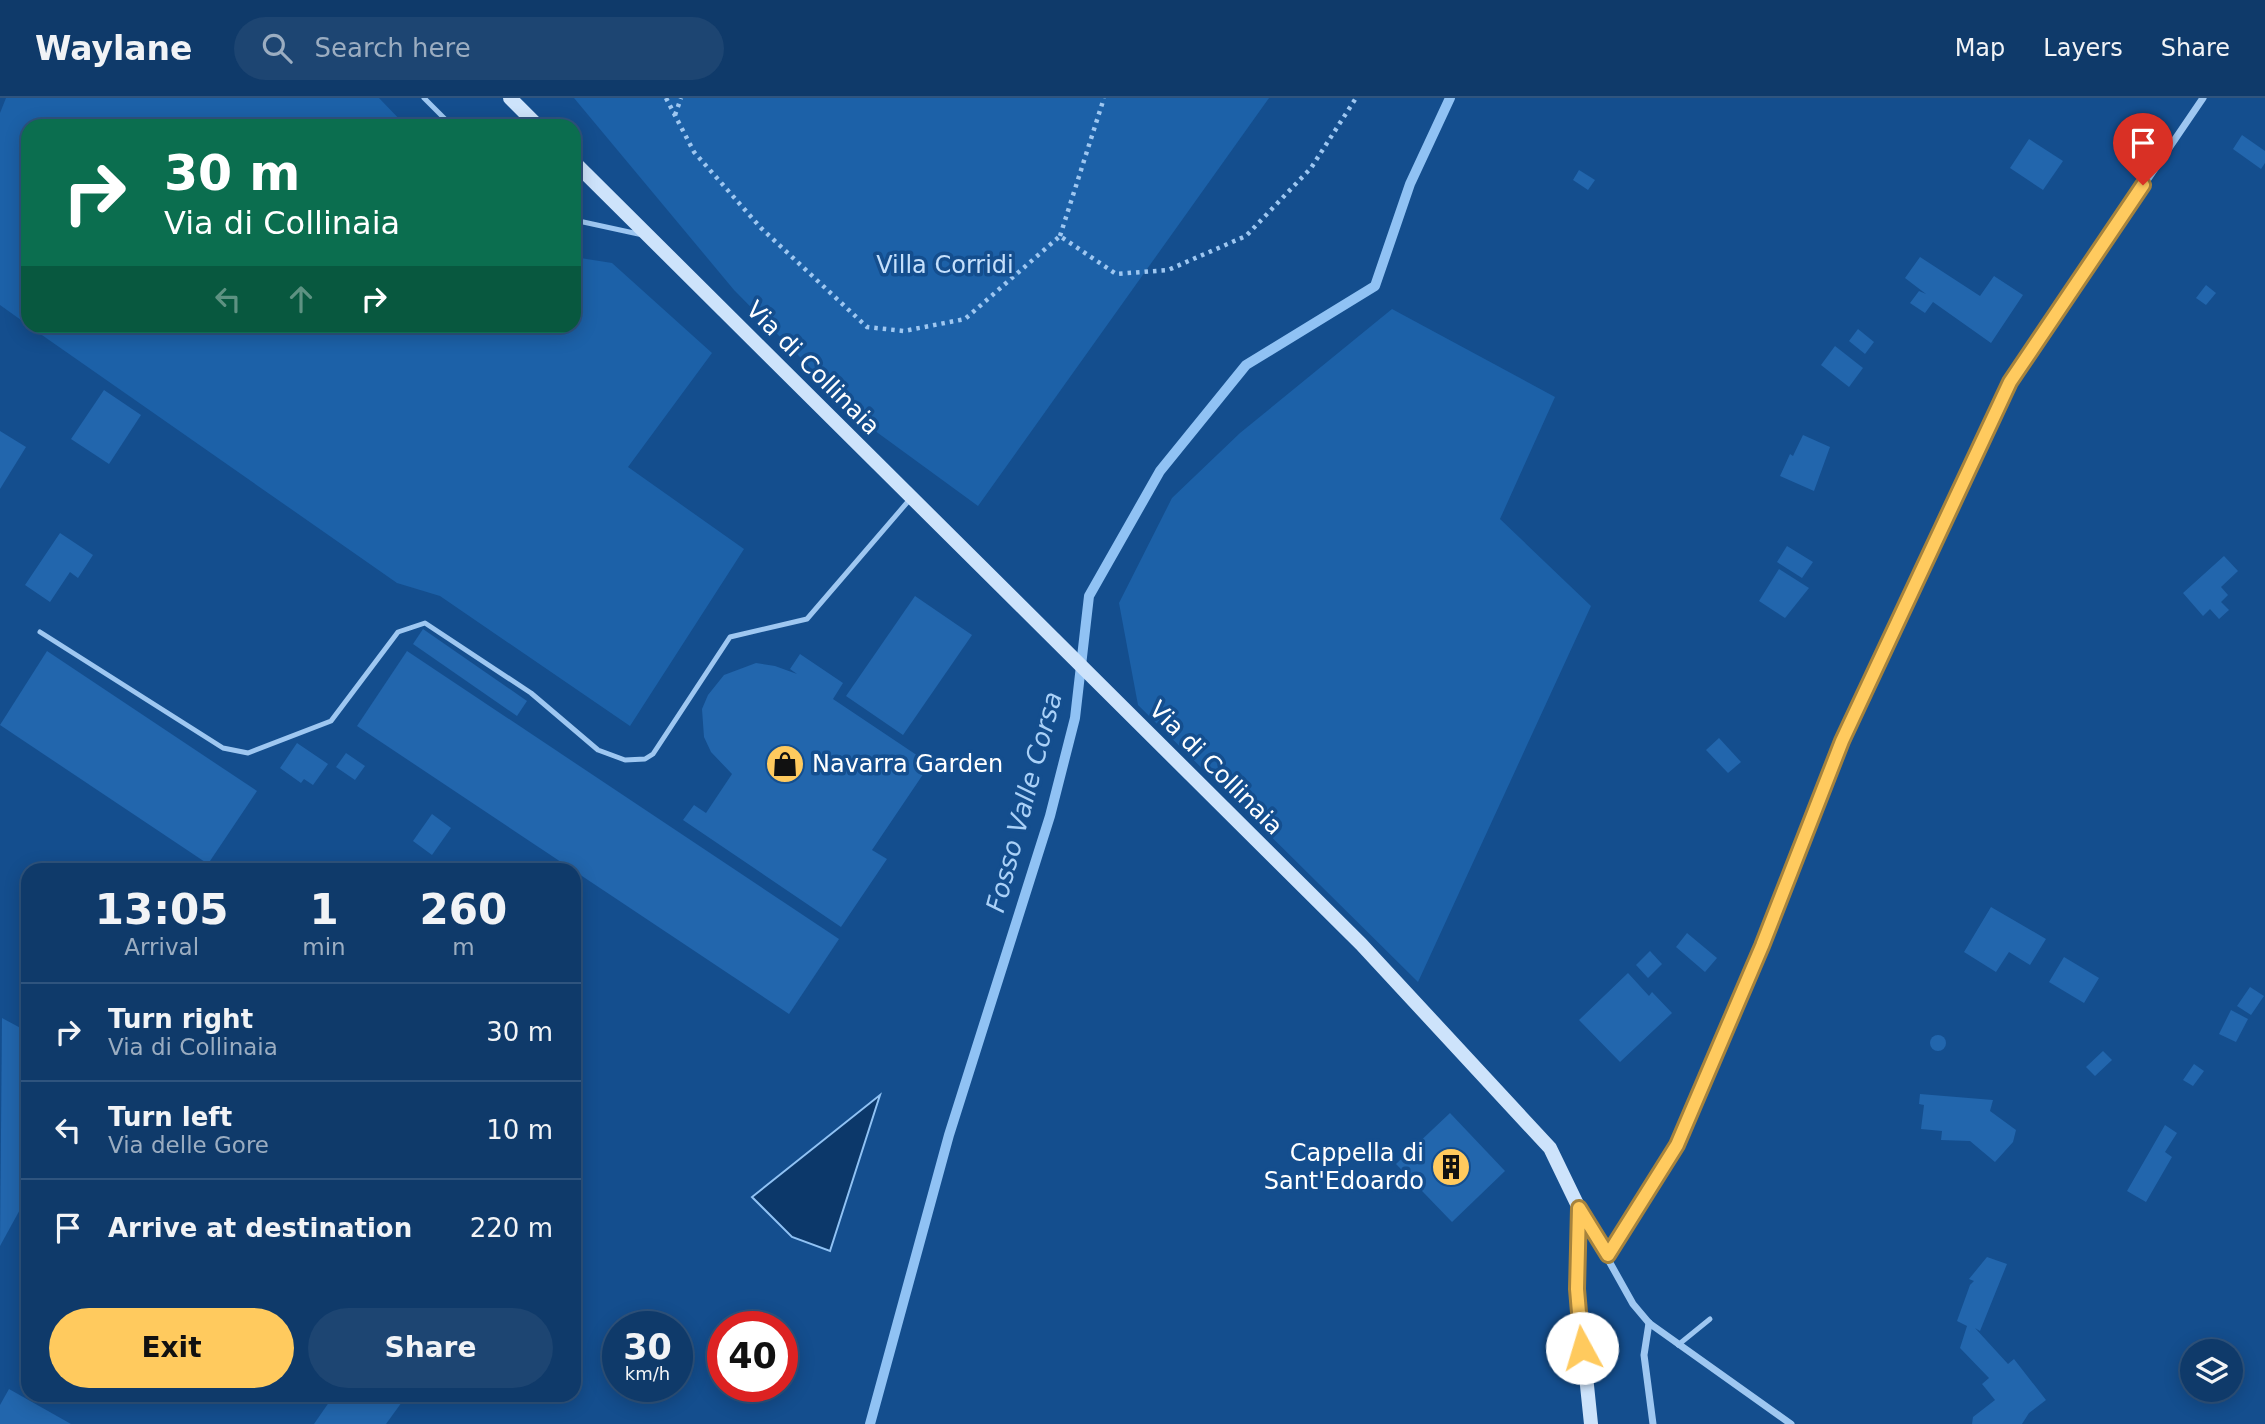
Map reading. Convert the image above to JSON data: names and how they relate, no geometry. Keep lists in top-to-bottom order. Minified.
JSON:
{"streets":{"street":["Via di Collinaia"]},"water":["Fosso Valle Corsa"],"parks":["Villa Corridi"],"places":{"shop":["Navarra Garden"],"building":["Cappella di Sant'Edoardo"]},"page":{"header":"Waylane","search":"Search here","nav":["Map","Layers","Share"],"turn":["30 m","Via di Collinaia"],"eta":["13:05","Arrival","1","min","260","m"],"list":[{"name":"Turn right","note":"Via di Collinaia","value":"30 m"},{"name":"Turn left","note":"Via delle Gore","value":"10 m"},{"name":"Arrive at destination","value":"220 m"}],"buttons":["Exit","Share"],"speed":"30 km/h","limit":"40"}}
